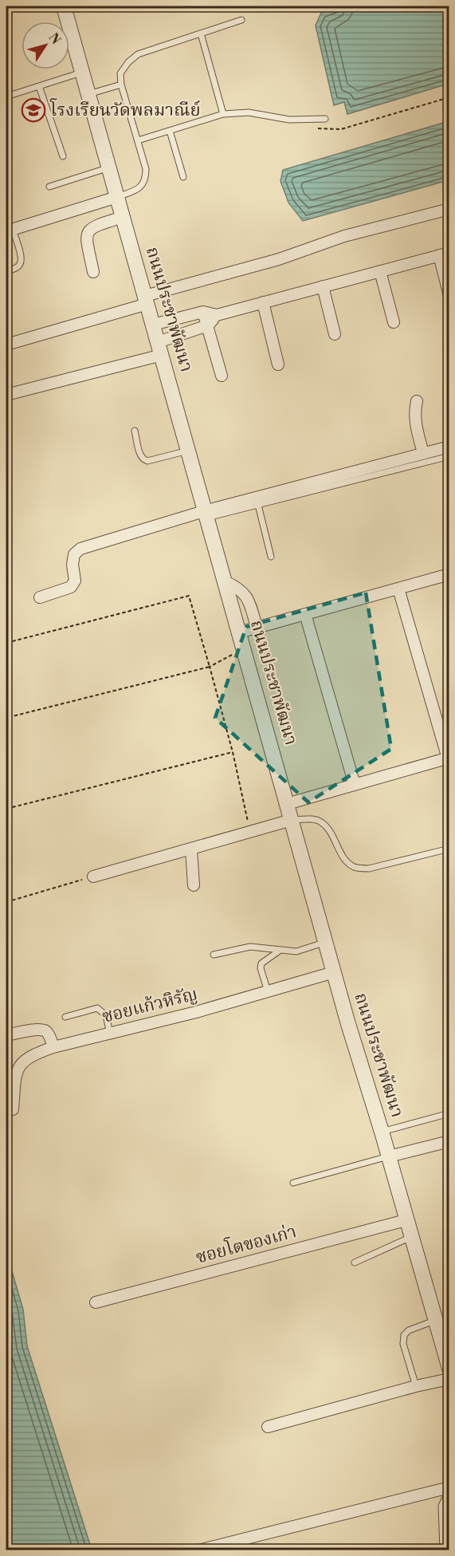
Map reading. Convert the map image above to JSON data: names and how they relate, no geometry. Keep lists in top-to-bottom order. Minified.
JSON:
{"streets":{"street":["ถนนประชาพัฒนา","ซอยแก้วหิรัญ","ซอยโตของเก่า"]},"crossings":[["ถนนประชาพัฒนา","ซอยแก้วหิรัญ"],["ถนนประชาพัฒนา","ซอยโตของเก่า"]],"places":{"school or university":["โรงเรียนวัดพลมาณีย์"]},"north":"top right"}
